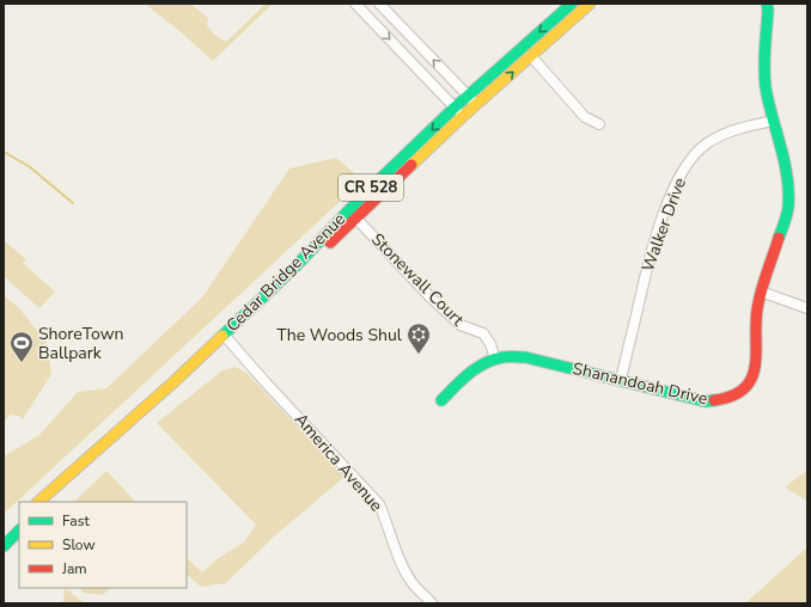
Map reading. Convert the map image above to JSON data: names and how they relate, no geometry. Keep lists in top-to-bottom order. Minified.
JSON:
{"streets":{"main road":["CR 528","Cedar Bridge Avenue","Shanandoah Drive"],"street":["Walker Drive","Stonewall Court","America Avenue"]},"crossings":[["Walker Drive","Shanandoah Drive"],["Cedar Bridge Avenue","America Avenue"],["Stonewall Court","Shanandoah Drive"]],"places":{"synagogue":["The Woods Shul"],"sports":["ShoreTown Ballpark"]},"legend":["Fast","Slow","Jam"]}
